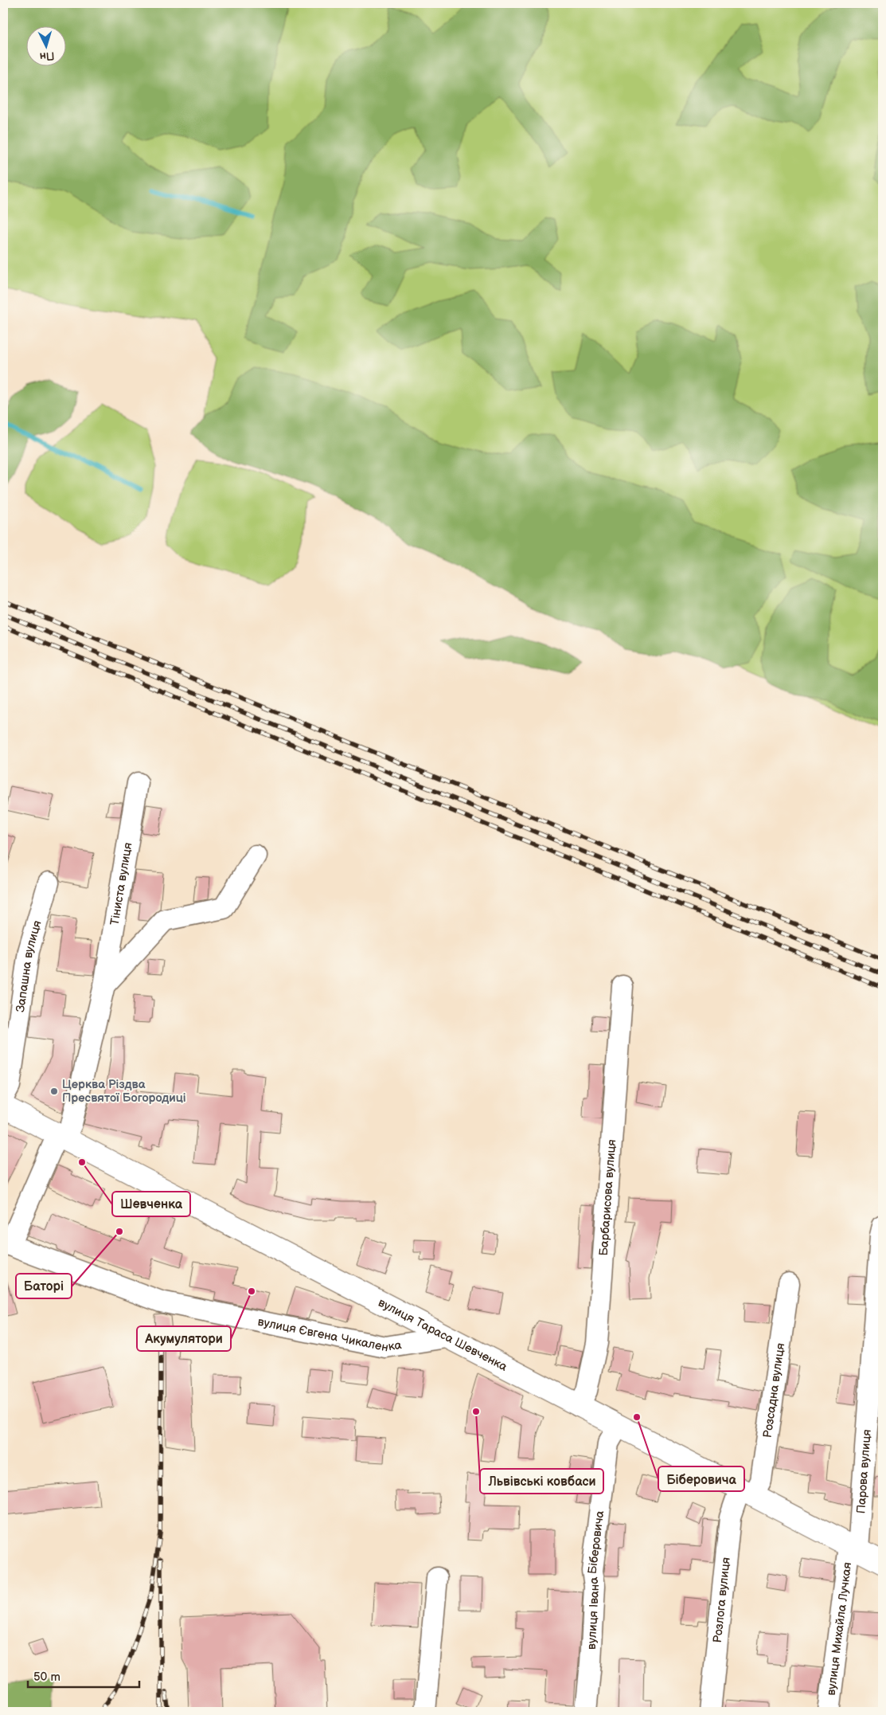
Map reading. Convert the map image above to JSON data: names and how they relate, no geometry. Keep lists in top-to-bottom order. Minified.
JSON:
{"streets":{"main road":["вулиця Тараса Шевченка"],"street":["Тіниста вулиця","Запашна вулиця","Барбарисова вулиця","вулиця Євгена Чикаленка","Розсадна вулиця","Парова вулиця","вулиця Івана Біберовича","Розлога вулиця","вулиця Михайла Лучкая"]},"crossings":[["Тіниста вулиця","вулиця Євгена Чикаленка"],["Тіниста вулиця","вулиця Тараса Шевченка"],["Барбарисова вулиця","вулиця Тараса Шевченка"],["вулиця Євгена Чикаленка","вулиця Тараса Шевченка"],["вулиця Тараса Шевченка","Розсадна вулиця"],["вулиця Тараса Шевченка","Парова вулиця"],["вулиця Тараса Шевченка","вулиця Івана Біберовича"],["вулиця Тараса Шевченка","Розлога вулиця"],["вулиця Тараса Шевченка","вулиця Михайла Лучкая"],["Розсадна вулиця","Розлога вулиця"],["Парова вулиця","вулиця Михайла Лучкая"]],"places":["Церква Різдва Пресвятої Богородиці","Шевченка","Баторі","Акумулятори","Львівські ковбаси","Біберовича"],"scale_bar":"50 m","north":"bottom"}
